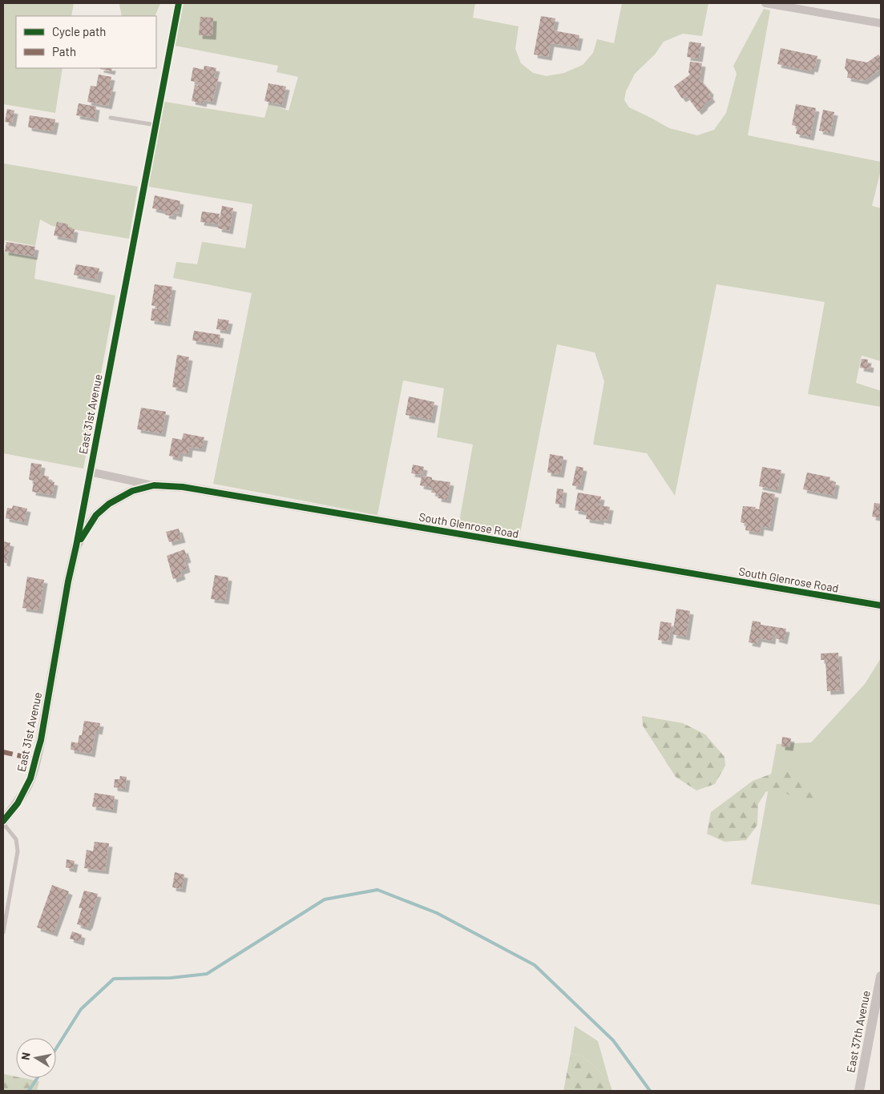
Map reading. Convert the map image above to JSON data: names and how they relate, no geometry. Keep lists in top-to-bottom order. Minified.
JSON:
{"streets":{"street":["East 31st Avenue","South Glenrose Road","East 37th Avenue"]},"crossings":[["East 31st Avenue","South Glenrose Road"]],"legend":["Cycle path","Path"],"north":"left"}
